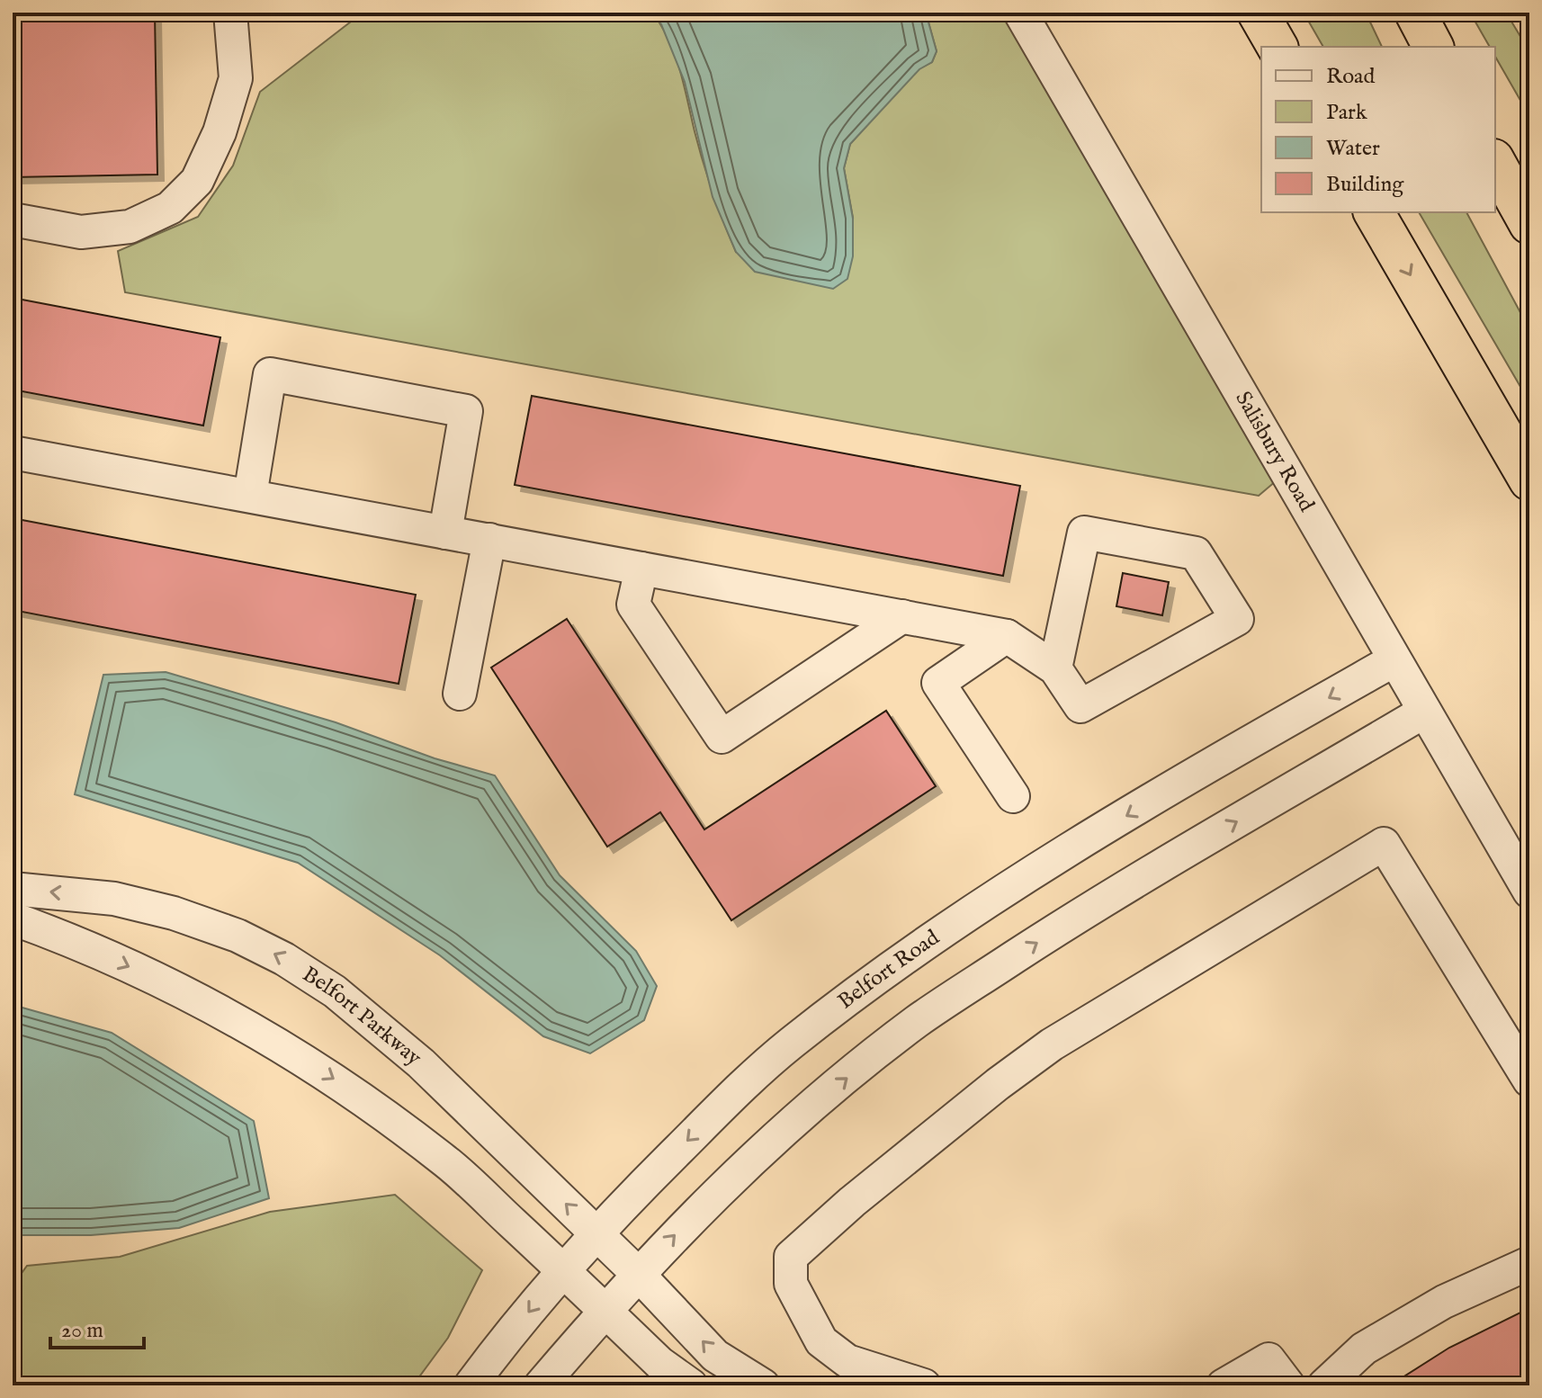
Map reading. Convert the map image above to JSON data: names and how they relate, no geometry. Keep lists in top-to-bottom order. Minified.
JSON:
{"streets":{"street":["Salisbury Road","Belfort Road","Belfort Parkway"]},"crossings":[["Salisbury Road","Belfort Road"],["Belfort Road","Belfort Parkway"]],"legend":["Road","Park","Water","Building"],"scale_bar":"20 m"}
